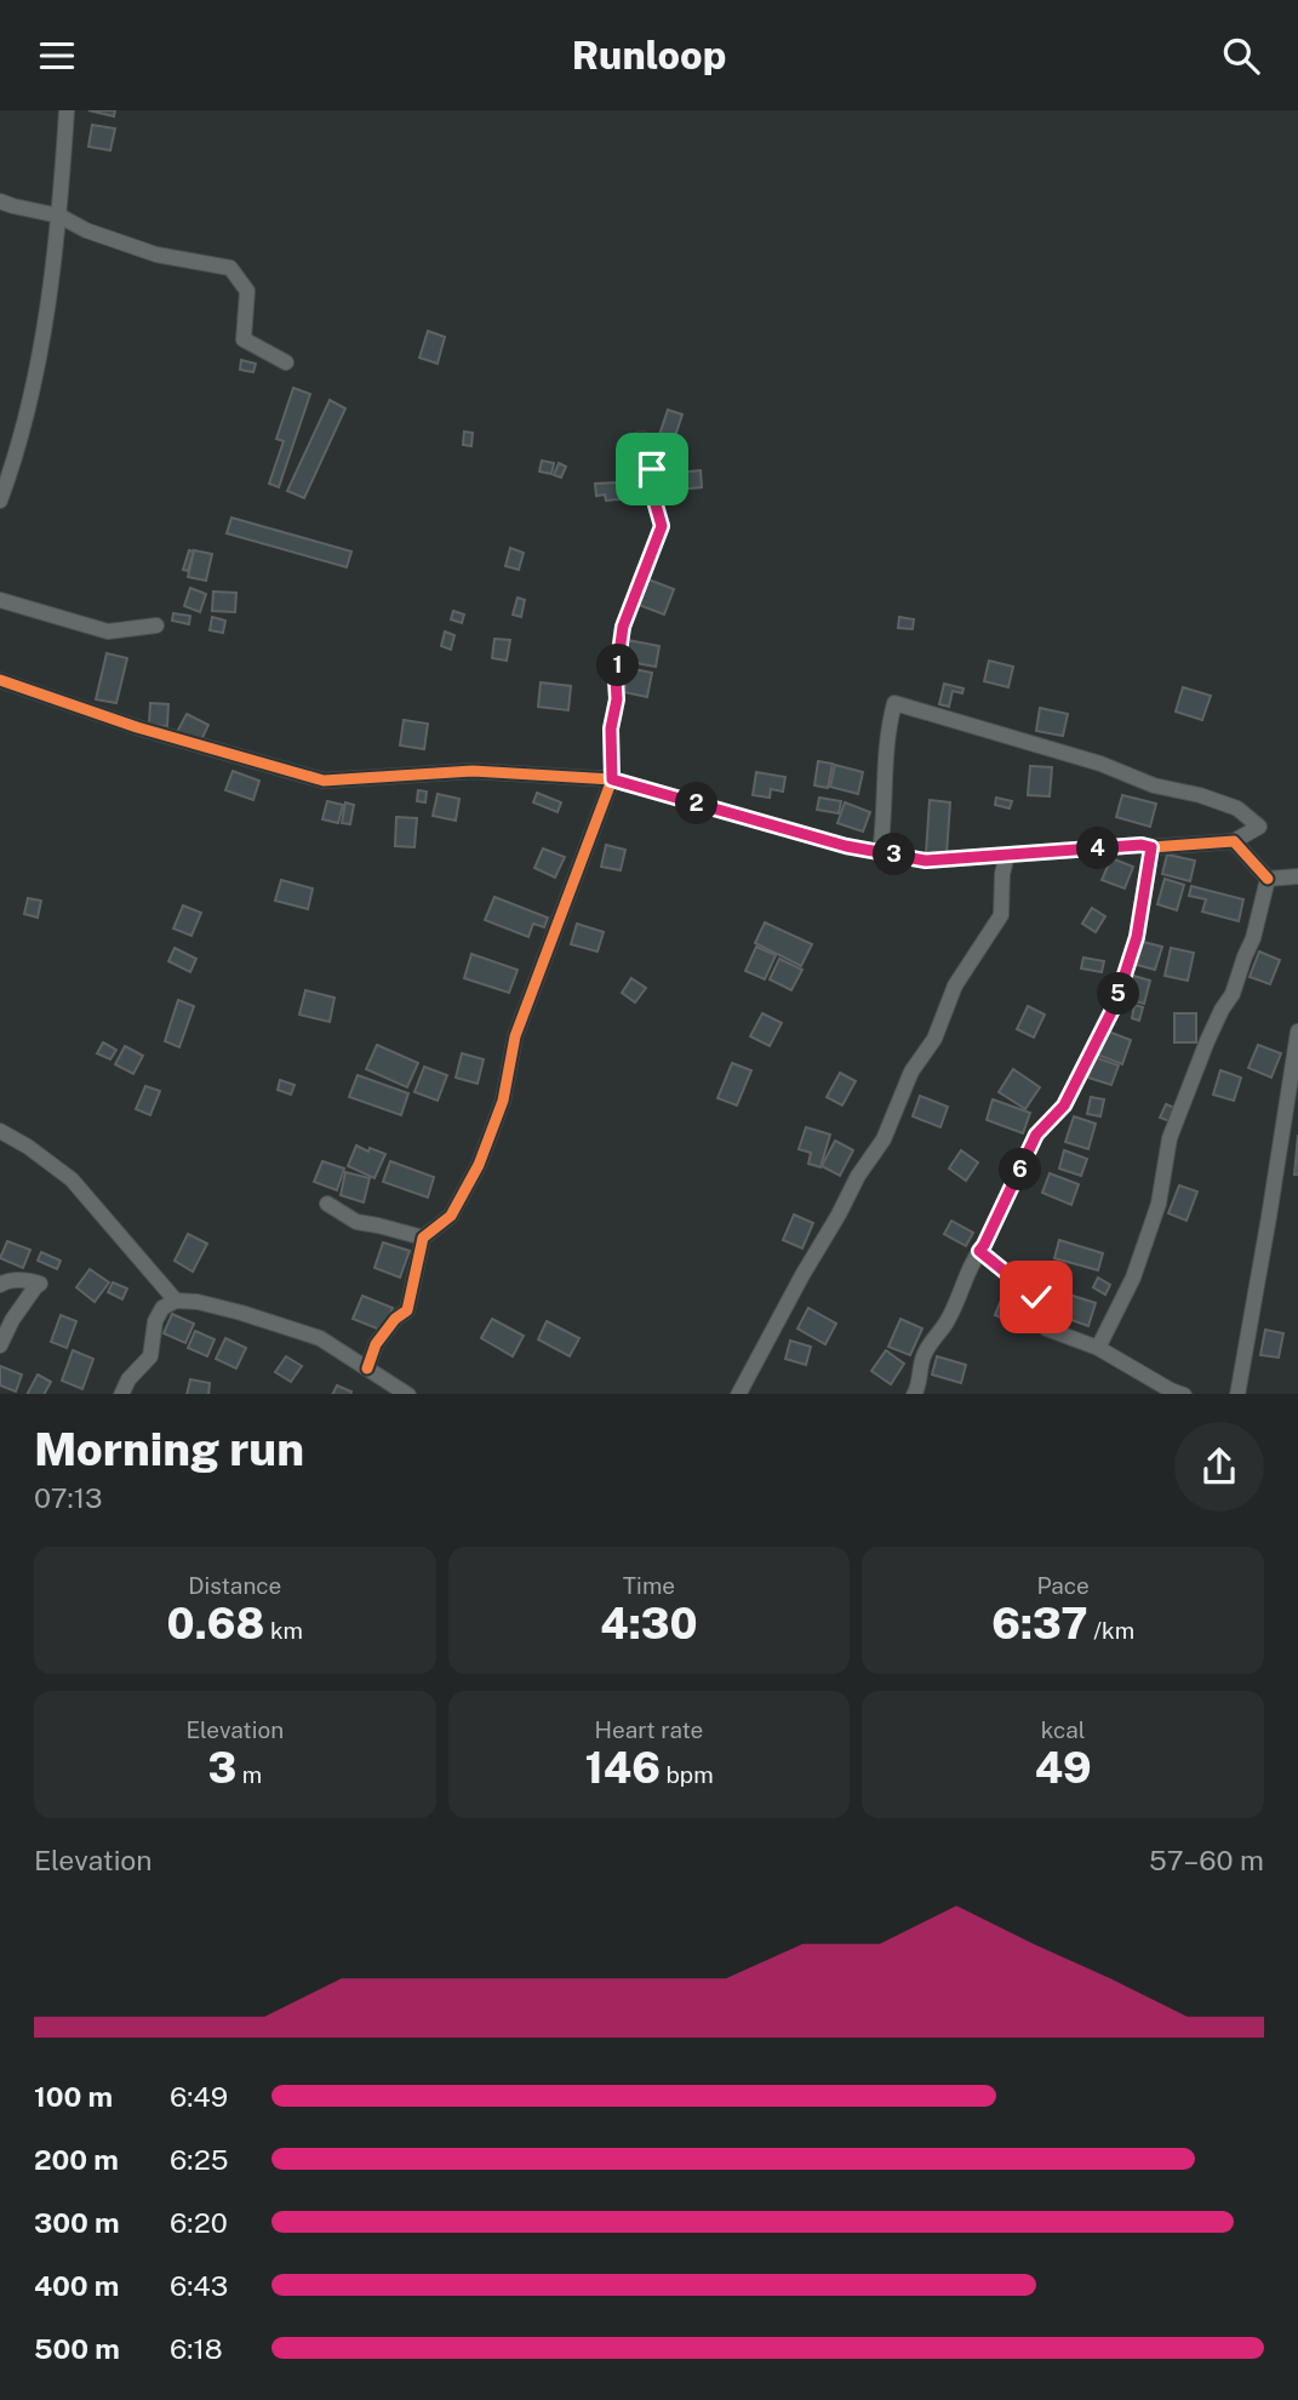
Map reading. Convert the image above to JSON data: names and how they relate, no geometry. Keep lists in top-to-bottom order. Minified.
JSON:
{"page":{"header":"Runloop","pins":["1","2","4","3","5","6"],"heading":["Morning run","07:13"],"stats":[["Distance","0.68 km"],["Time","4:30"],["Pace","6:37 /km"],["Elevation","3 m"],["Heart rate","146 bpm"],["kcal","49"]],"chart":["Elevation","57–60 m"],"list":[{"name":"100 m","note":"6:49"},{"name":"200 m","note":"6:25"},{"name":"300 m","note":"6:20"},{"name":"400 m","note":"6:43"},{"name":"500 m","note":"6:18"}]}}
